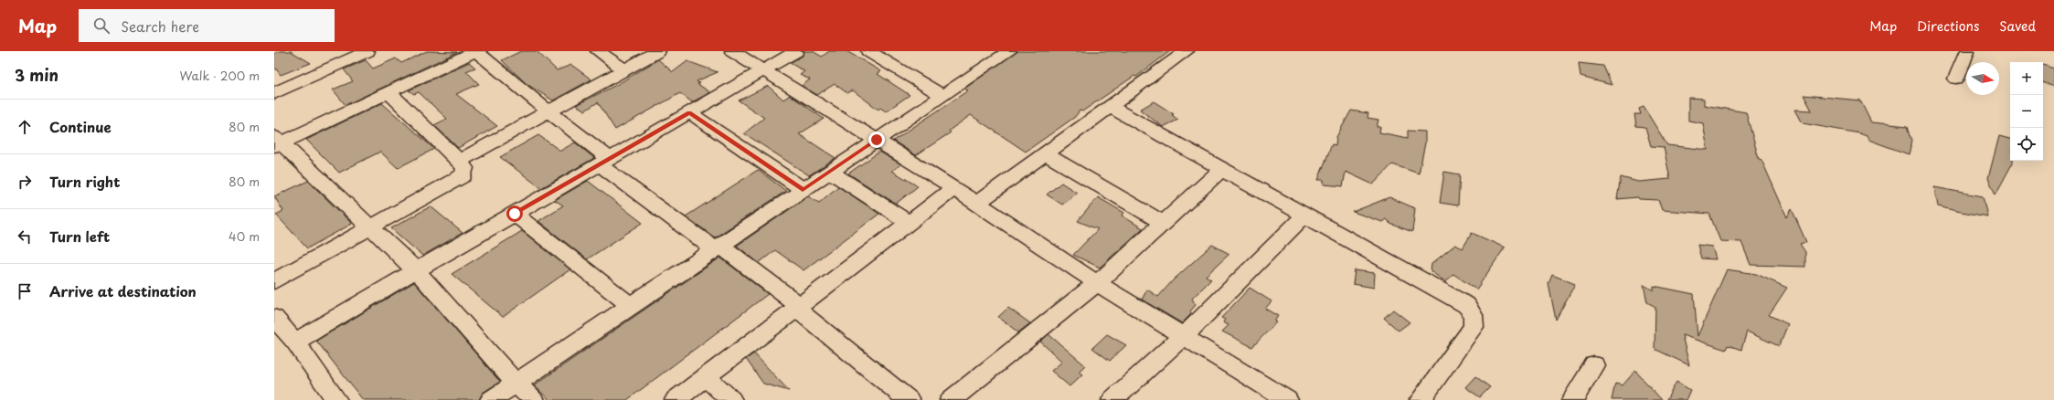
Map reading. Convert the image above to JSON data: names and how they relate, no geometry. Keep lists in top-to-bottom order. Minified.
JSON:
{"north":"right","page":{"header":"Map","search":"Search here","nav":["Map","Directions","Saved"],"heading":["3 min","Walk · 200 m"],"map_buttons":["+","−"],"list":[["Continue","80 m"],["Turn right","80 m"],["Turn left","40 m"],"Arrive at destination"]}}
